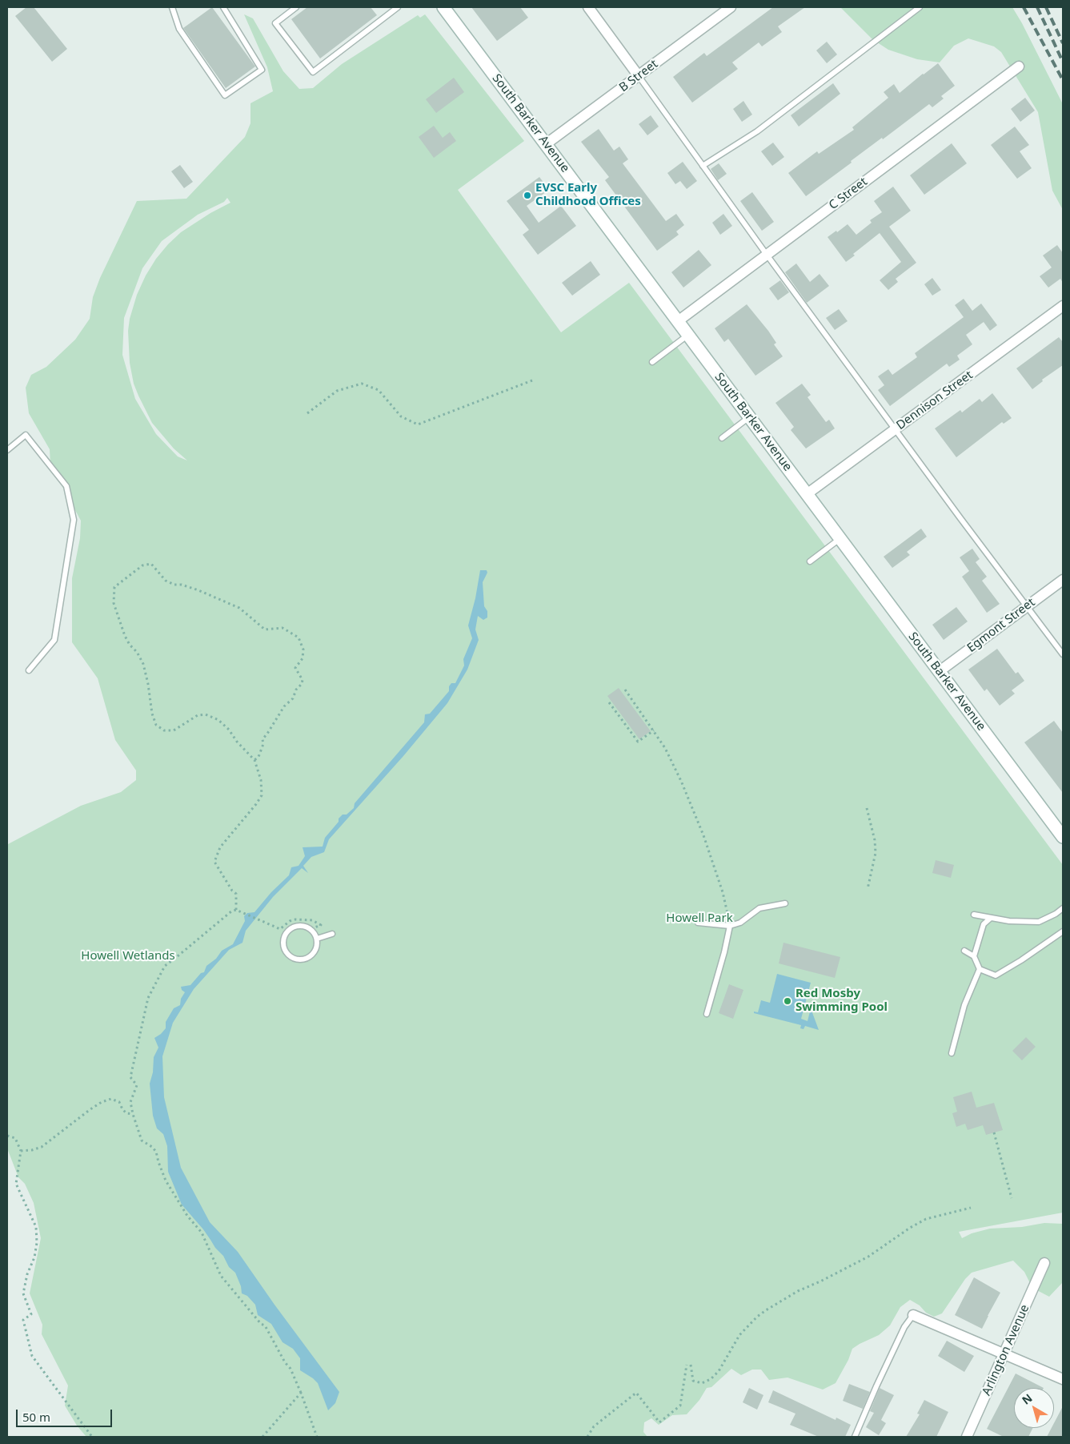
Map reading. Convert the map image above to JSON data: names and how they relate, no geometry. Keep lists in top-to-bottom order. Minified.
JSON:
{"streets":{"main road":["South Barker Avenue"],"street":["B Street","C Street","Dennison Street","Egmont Street","Arlington Avenue"]},"crossings":[["B Street","South Barker Avenue"],["South Barker Avenue","C Street"],["South Barker Avenue","Dennison Street"],["South Barker Avenue","Egmont Street"]],"parks":["Howell Park","Howell Wetlands"],"places":["EVSC Early Childhood Offices","Red Mosby Swimming Pool"],"scale_bar":"50 m","north":"top left"}
